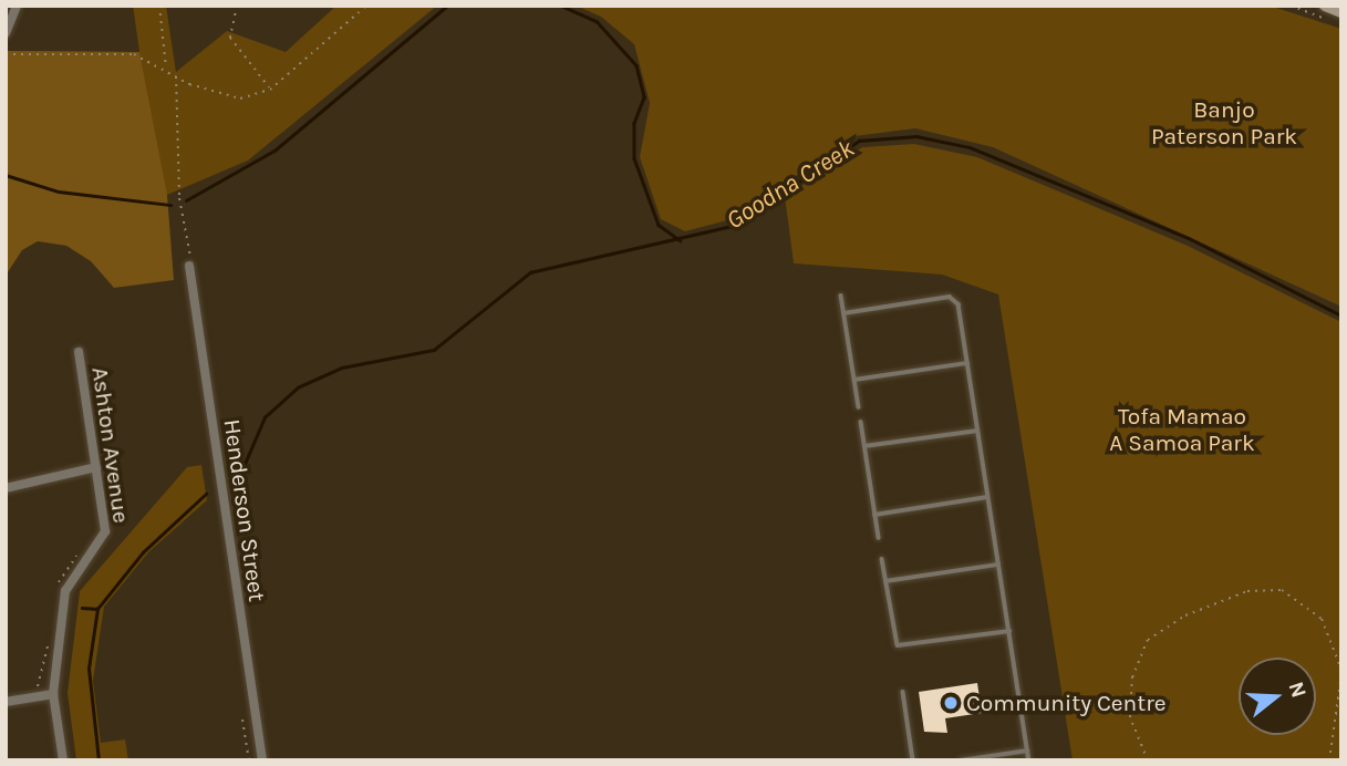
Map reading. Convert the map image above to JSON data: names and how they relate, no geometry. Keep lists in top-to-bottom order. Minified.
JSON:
{"streets":{"street":["Ashton Avenue","Henderson Street"]},"water":["Goodna Creek"],"parks":["Banjo Paterson Park","Tofa Mamao A Samoa Park"],"places":["Community Centre"],"north":"right"}
